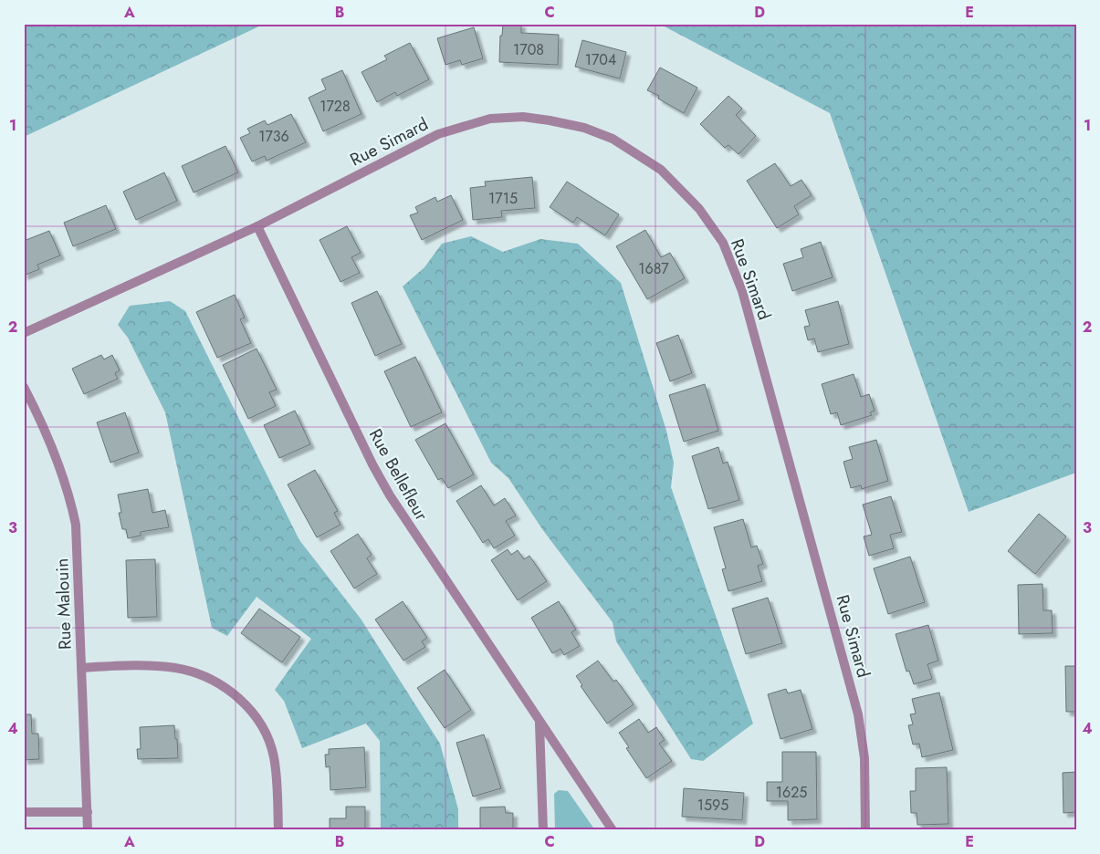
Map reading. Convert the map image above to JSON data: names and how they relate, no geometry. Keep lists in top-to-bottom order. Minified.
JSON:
{"streets":{"street":["Rue Simard","Rue Bellefleur","Rue Malouin"]},"crossings":[["Rue Simard","Rue Bellefleur"]],"house_numbers":["1708","1704","1728","1736","1715","1687","1625","1595"],"grid":{"columns":["A","B","C","D","E"],"rows":["1","2","3","4"]}}
